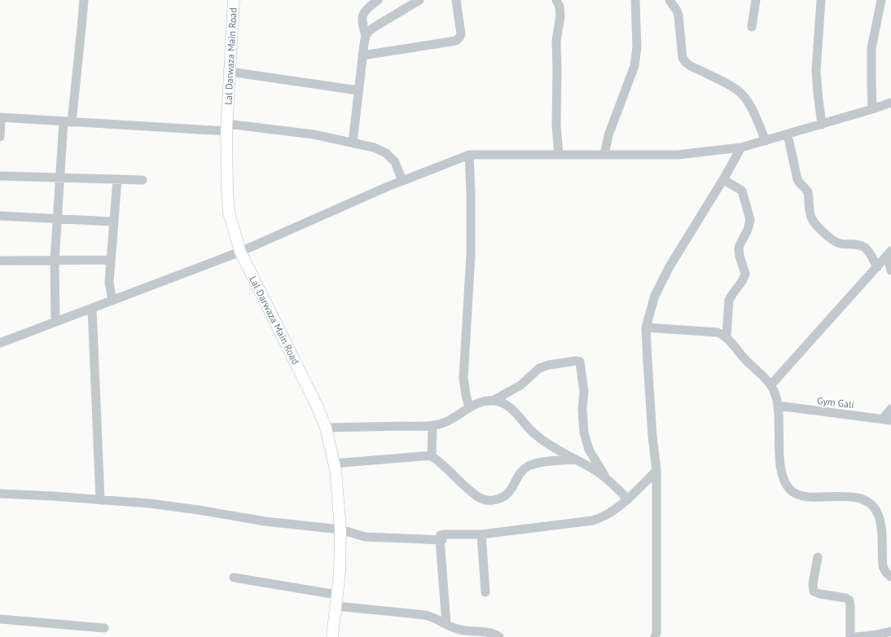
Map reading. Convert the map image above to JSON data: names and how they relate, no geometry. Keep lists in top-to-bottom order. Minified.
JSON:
{"streets":{"main road":["Lal Darwaza Main Road"],"street":["Gym Gali"]}}
